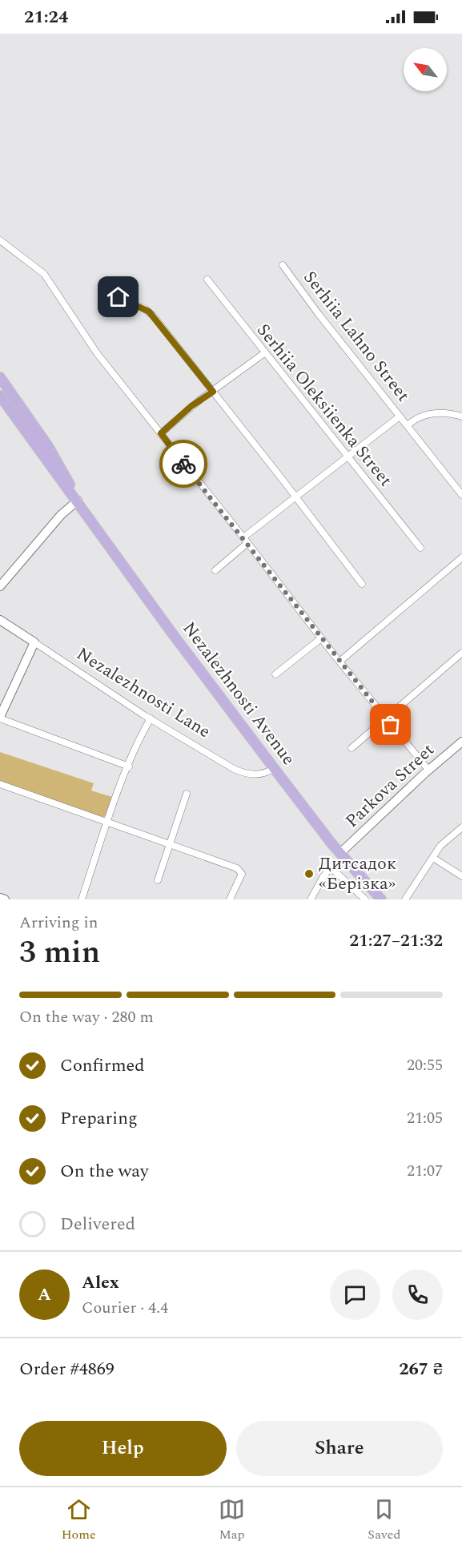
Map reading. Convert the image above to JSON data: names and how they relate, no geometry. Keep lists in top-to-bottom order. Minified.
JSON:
{"streets":{"main road":["Nezalezhnosti Avenue"],"street":["Serhiia Lahno Street","Serhiia Oleksiienka Street","Nezalezhnosti Lane","Parkova Street"]},"crossings":[["Nezalezhnosti Lane","Nezalezhnosti Avenue"],["Nezalezhnosti Avenue","Parkova Street"]],"places":["Дитсадок «Берізка»"],"north":"top left","page":{"status":"21:24","heading":["3 min","Arriving in","21:27–21:32"],"panel":["Alex","Courier · 4.4","Order #4869","267 ₴"],"bar":"On the way · 280 m","list":[["Confirmed","20:55"],["Preparing","21:05"],["On the way","21:07"],"Delivered"],"round":"A","buttons":["Help","Share"],"tabs":["Home","Map","Saved"]}}
